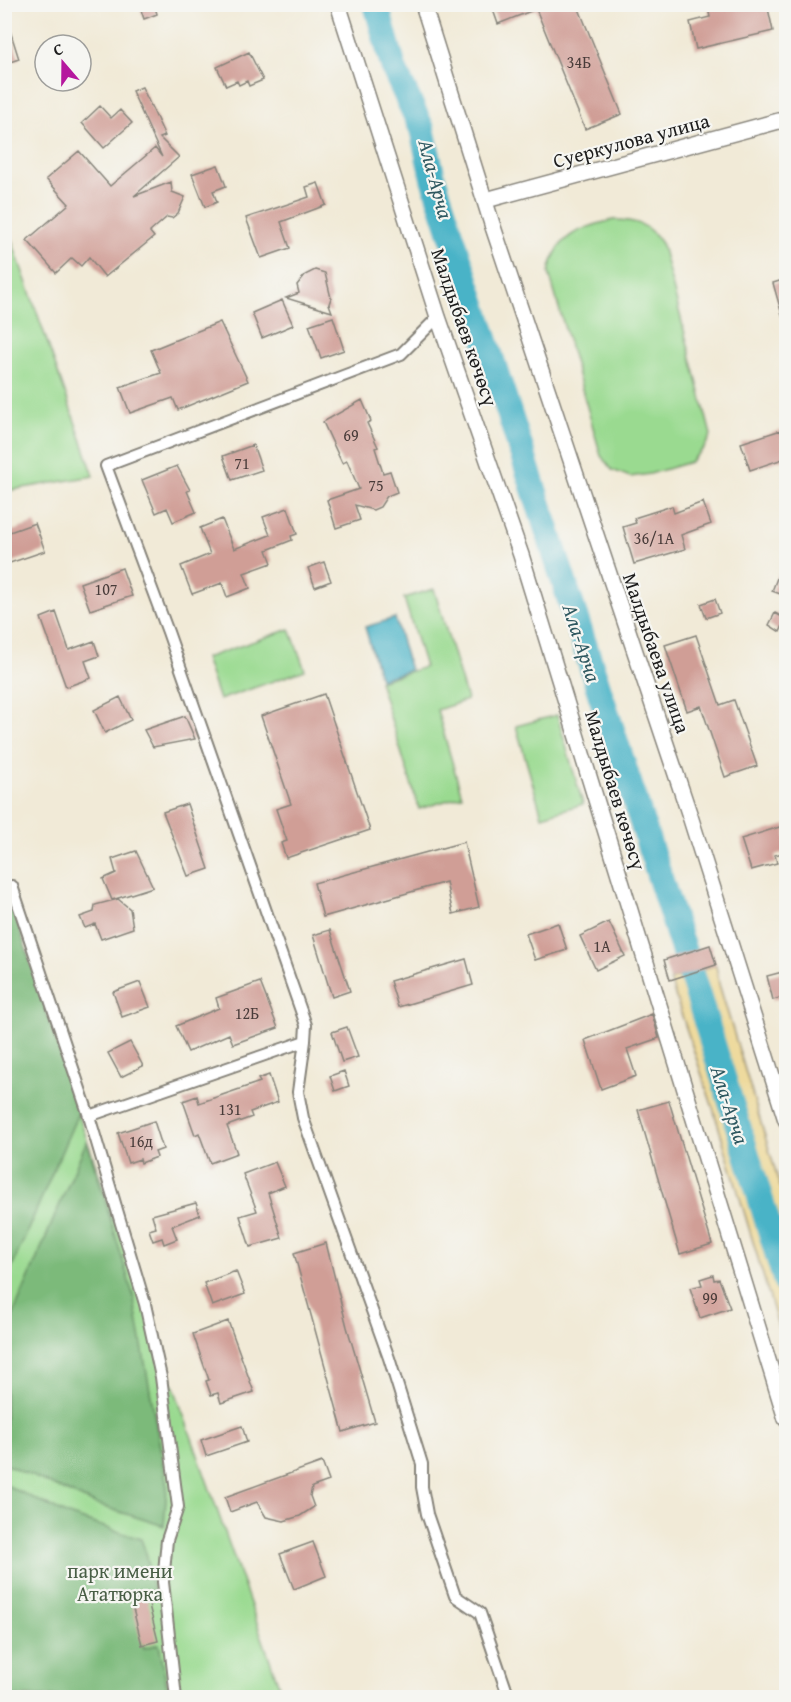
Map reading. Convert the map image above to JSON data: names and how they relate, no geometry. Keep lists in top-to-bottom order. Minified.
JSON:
{"streets":{"street":["Суеркулова улица","Малдыбаев көчөсү","Малдыбаева улица"]},"crossings":[["Суеркулова улица","Малдыбаева улица"]],"water":["Ала-Арча"],"parks":["парк имени Ататюрка"],"house_numbers":["34Б","69","71","75","36/1А","107","1А","12Б","131","16д","99"],"north":"top"}
